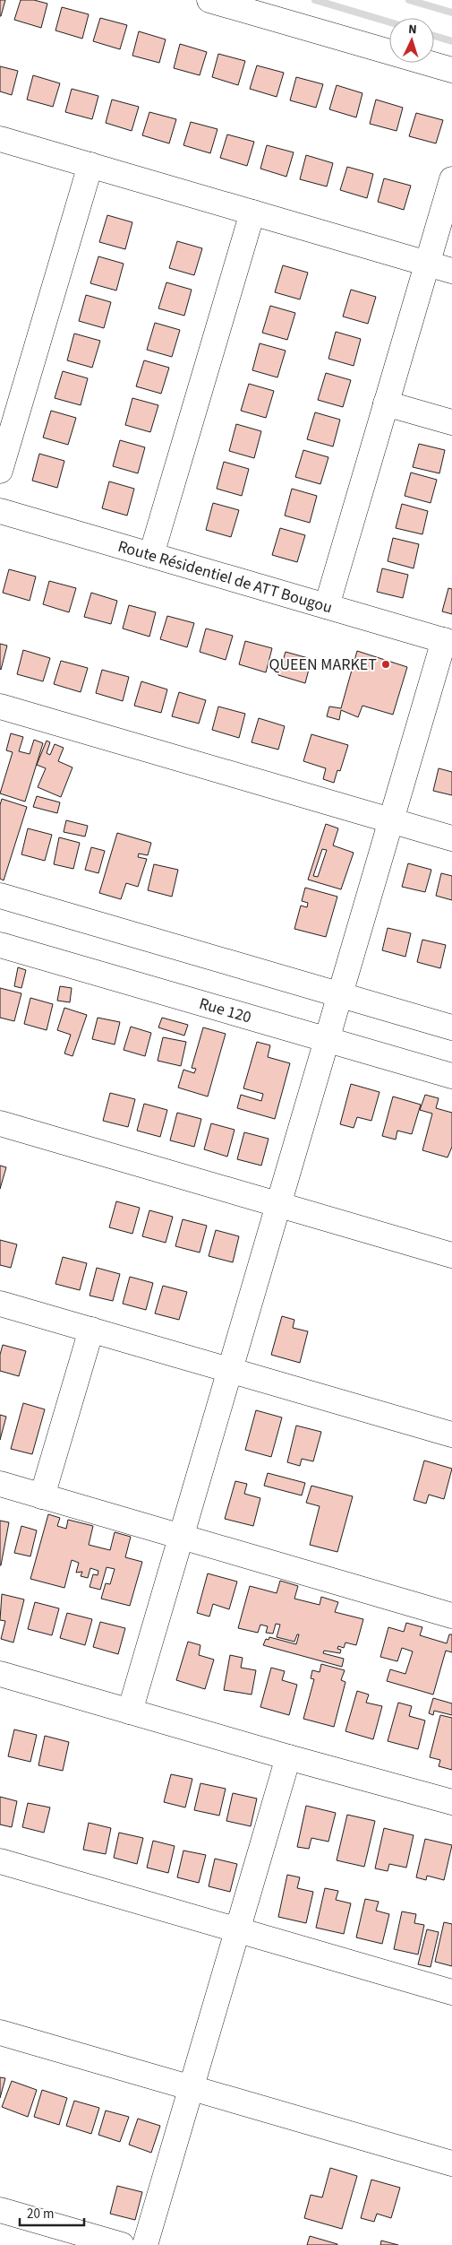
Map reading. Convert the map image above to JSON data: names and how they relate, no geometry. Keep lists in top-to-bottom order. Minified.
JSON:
{"streets":{"street":["Route Résidentiel de ATT Bougou","Rue 120"]},"places":["QUEEN MARKET"],"scale_bar":"20 m","north":"top"}
